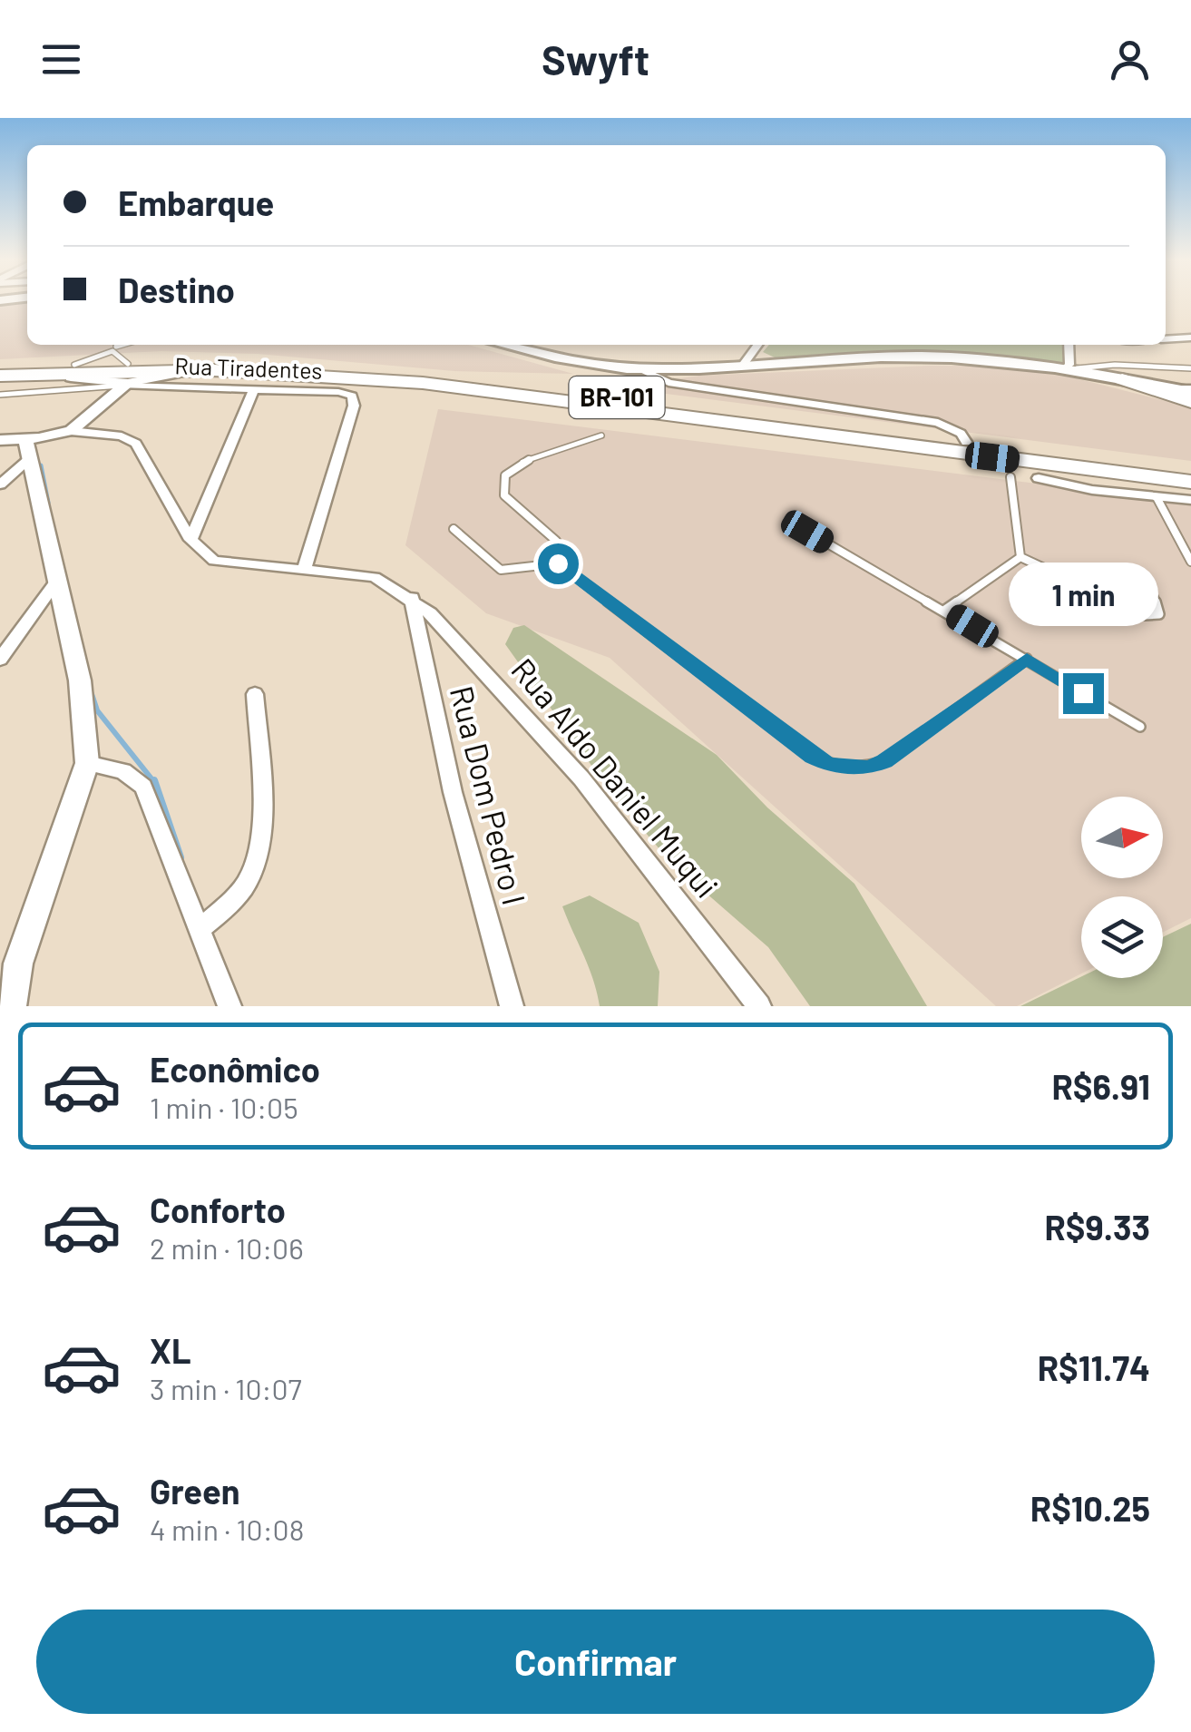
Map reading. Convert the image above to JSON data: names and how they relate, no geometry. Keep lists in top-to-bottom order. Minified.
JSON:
{"streets":{"highway":["BR-101"],"street":["Rua Tiradentes","Rua Aldo Daniel Muqui","Rua Dom Pedro I"]},"crossings":[["Rua Tiradentes","BR-101"],["Rua Tiradentes","Rua Aldo Daniel Muqui"],["Rua Aldo Daniel Muqui","Rua Dom Pedro I"]],"north":"right","page":{"header":"Swyft","banner":["Embarque","Destino"],"bubble":"1 min","list":[{"name":"Econômico","note":"1 min · 10:05","value":"R$6.91"},{"name":"Conforto","note":"2 min · 10:06","value":"R$9.33"},{"name":"XL","note":"3 min · 10:07","value":"R$11.74"},{"name":"Green","note":"4 min · 10:08","value":"R$10.25"}],"buttons":"Confirmar"}}
